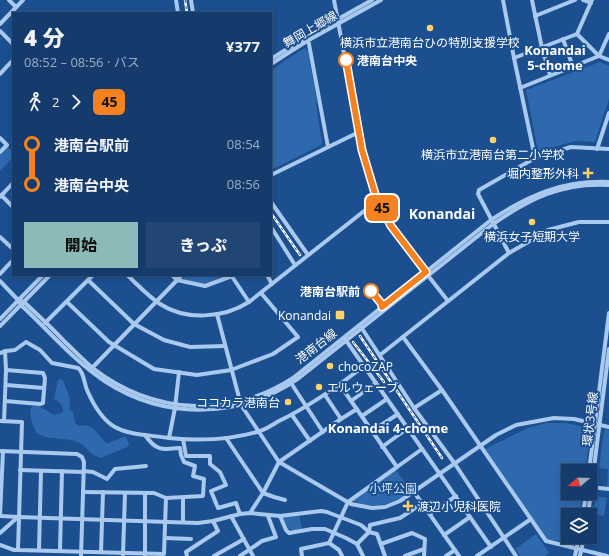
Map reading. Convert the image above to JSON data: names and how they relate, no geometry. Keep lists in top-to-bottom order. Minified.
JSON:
{"streets":{"street":["舞岡上郷線","港南台線","環状3号線"]},"districts":["Konandai 5-chome","Konandai","Konandai 4-chome"],"parks":["小坪公園"],"places":{"other":["横浜市立港南台ひの特別支援学校","港南台中央","横浜市立港南台第二小学校","横浜女子短期大学","港南台駅前","chocoZAP","エルウェーブ","ココカラ港南台"],"health":["堀内整形外科","渡辺小児科医院"],"transit":["Konandai"]},"lines":["bus line 45"],"north":"left","page":{"on_map":"45","heading":["4 分","08:52 – 08:56 · バス","¥377"],"legs":["2","45"],"list":[{"name":"港南台駅前","value":"08:54"},{"name":"港南台中央","value":"08:56"}],"buttons":["開始","きっぷ"]}}
